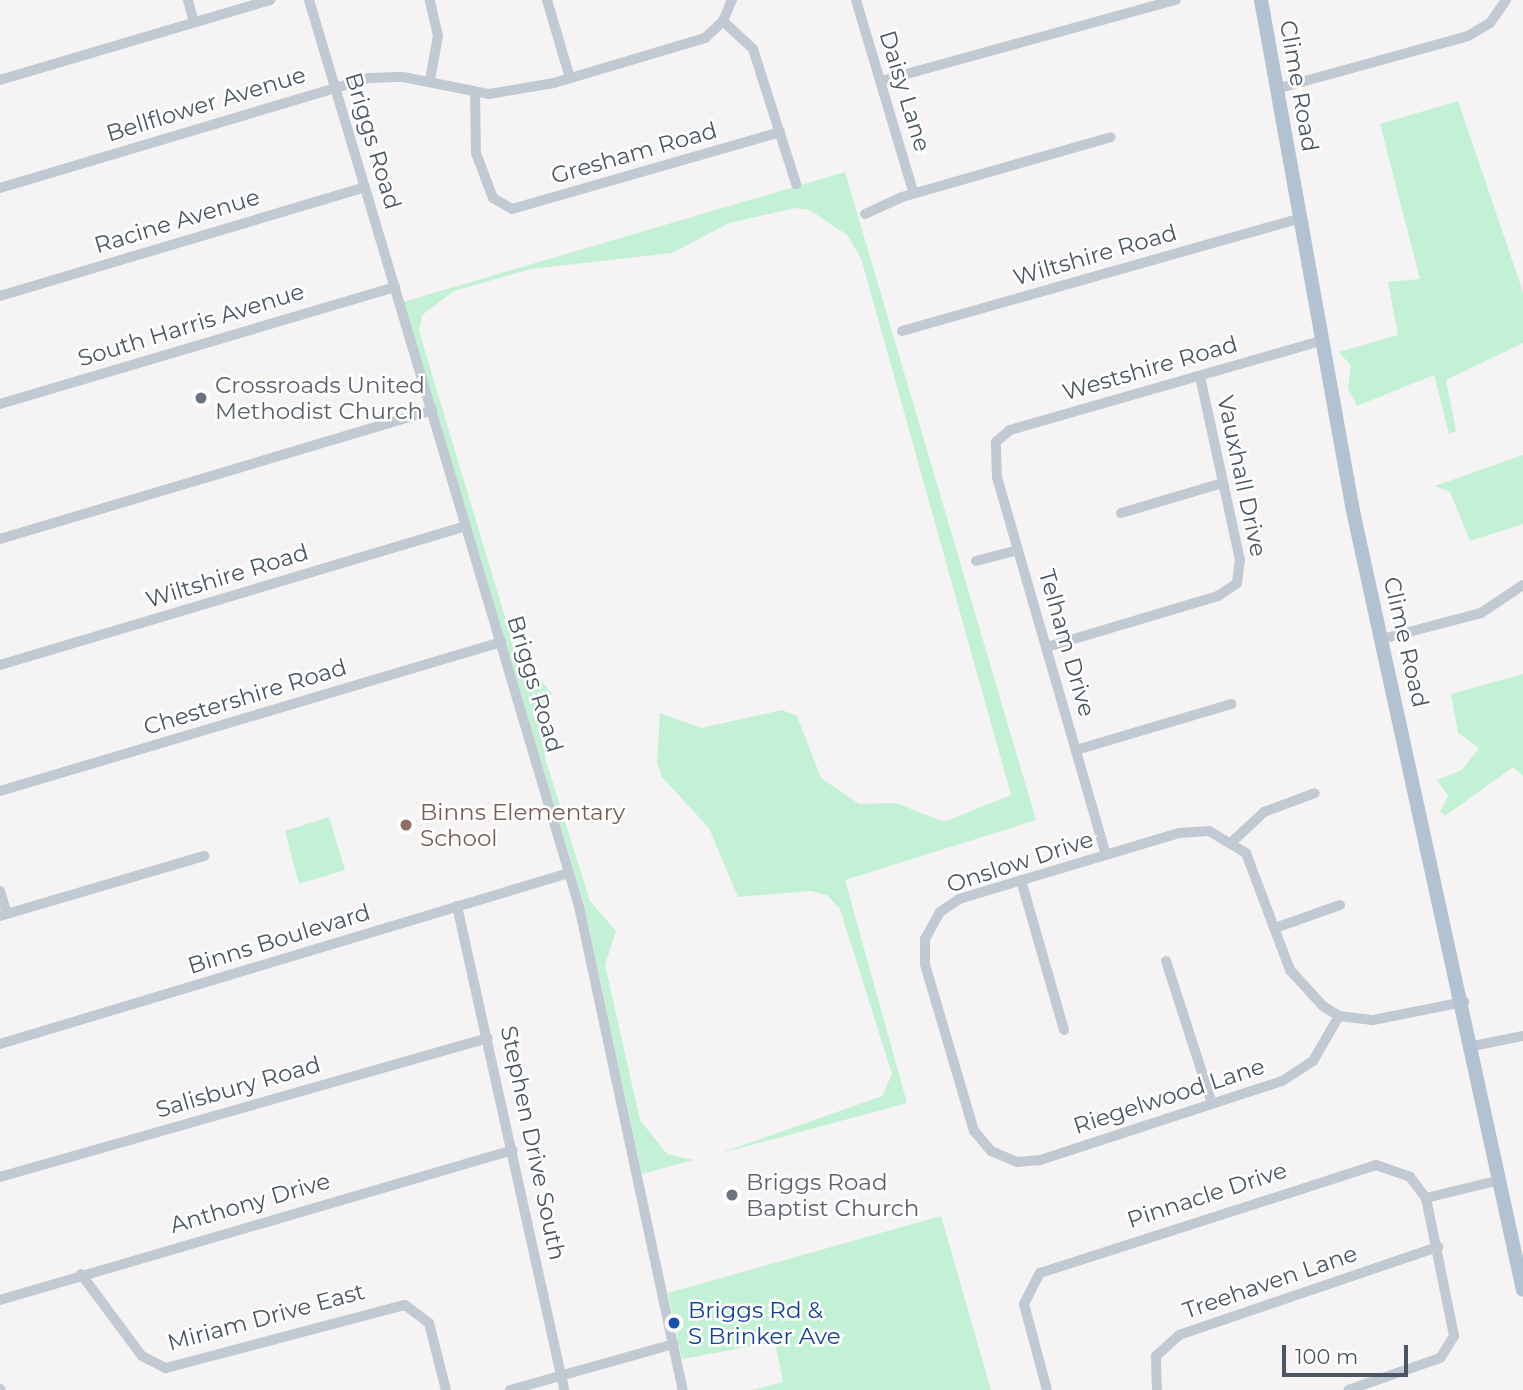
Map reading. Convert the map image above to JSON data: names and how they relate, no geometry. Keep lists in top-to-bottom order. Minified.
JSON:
{"streets":{"main road":["Clime Road"],"street":["Daisy Lane","Bellflower Avenue","Briggs Road","Gresham Road","Racine Avenue","Wiltshire Road","South Harris Avenue","Westshire Road","Vauxhall Drive","Telham Drive","Chestershire Road","Onslow Drive","Binns Boulevard","Salisbury Road","Riegelwood Lane","Stephen Drive South","Pinnacle Drive","Anthony Drive","Treehaven Lane","Miriam Drive East"]},"crossings":[["Clime Road","Wiltshire Road"],["Clime Road","Westshire Road"],["Bellflower Avenue","Briggs Road"],["Bellflower Avenue","Gresham Road"],["Briggs Road","Racine Avenue"],["Briggs Road","Wiltshire Road"],["Briggs Road","South Harris Avenue"],["Briggs Road","Chestershire Road"],["Briggs Road","Binns Boulevard"],["Westshire Road","Vauxhall Drive"],["Westshire Road","Telham Drive"],["Vauxhall Drive","Telham Drive"],["Telham Drive","Onslow Drive"],["Onslow Drive","Riegelwood Lane"],["Binns Boulevard","Stephen Drive South"],["Salisbury Road","Stephen Drive South"],["Stephen Drive South","Anthony Drive"],["Anthony Drive","Miriam Drive East"]],"places":["Crossroads United Methodist Church","Binns Elementary School","Briggs Road Baptist Church","Briggs Rd & S Brinker Ave"],"scale_bar":"100 m"}
